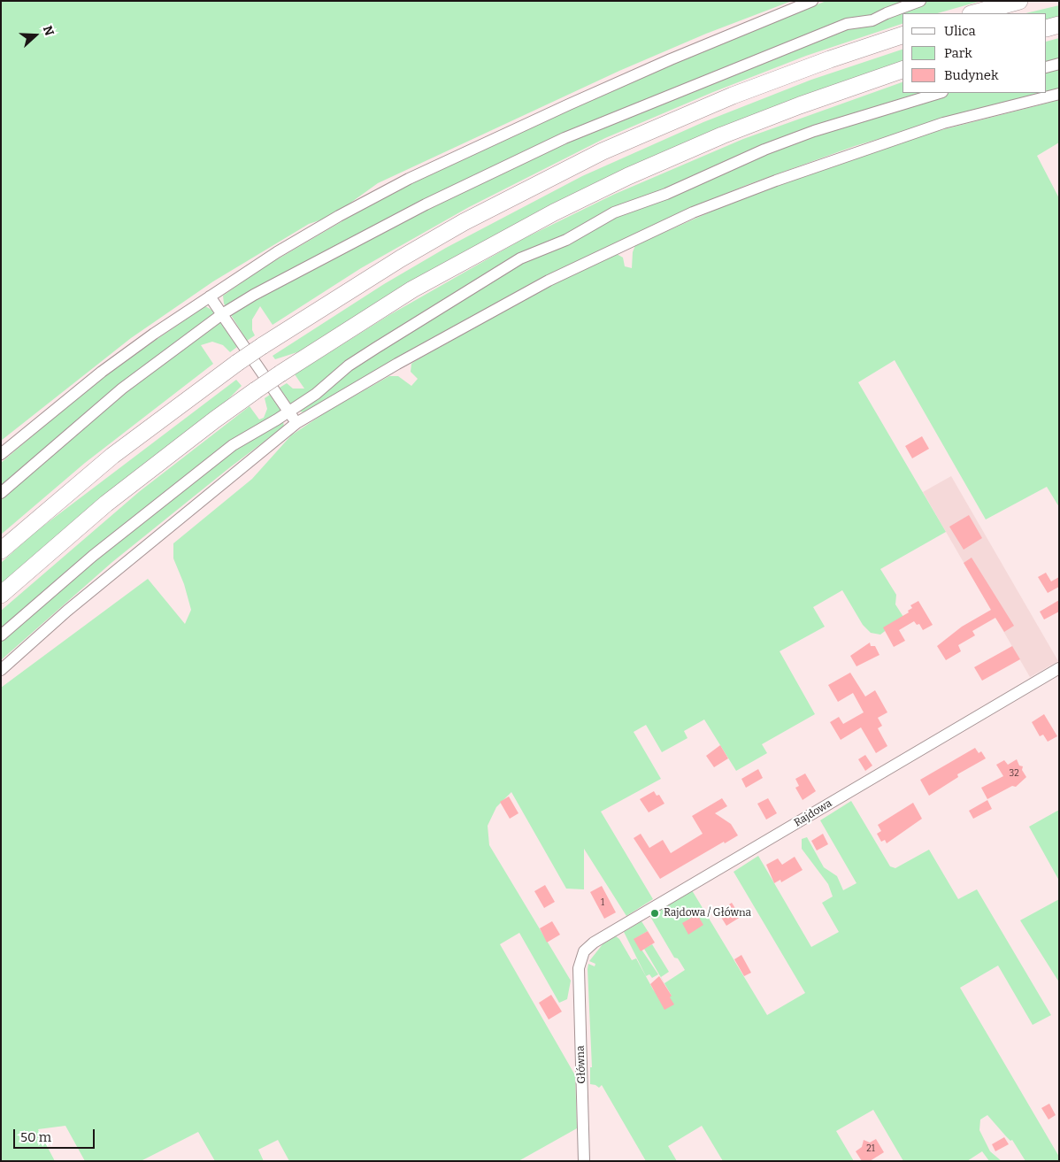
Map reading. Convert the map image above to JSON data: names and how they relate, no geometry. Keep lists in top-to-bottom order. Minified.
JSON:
{"streets":{"street":["Rajdowa","Główna"]},"crossings":[["Rajdowa","Główna"]],"places":["Rajdowa / Główna"],"house_numbers":["32","1","21"],"legend":["Ulica","Park","Budynek"],"scale_bar":"50 m","north":"right"}
